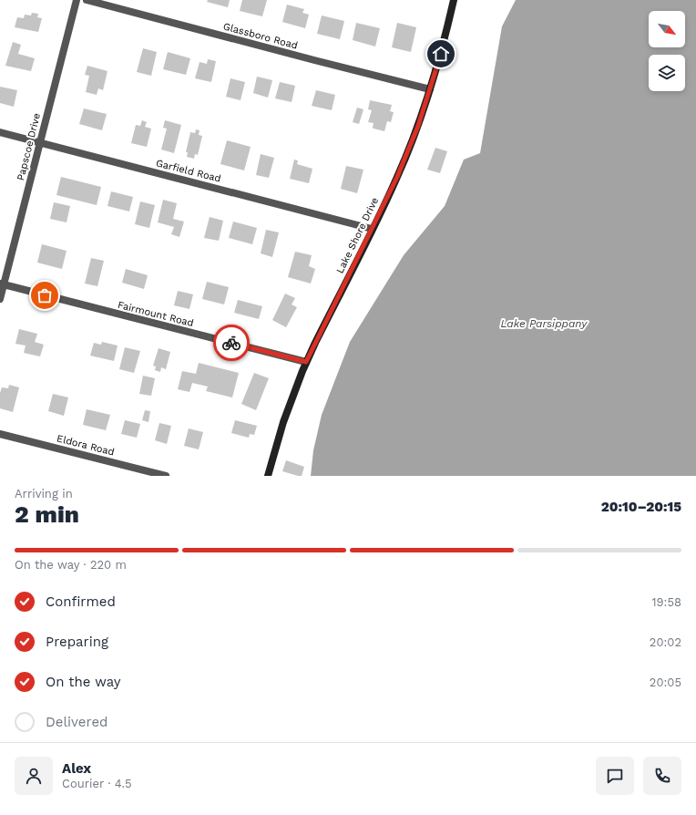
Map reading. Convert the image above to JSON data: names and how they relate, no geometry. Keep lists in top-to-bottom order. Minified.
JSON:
{"streets":{"street":["Glassboro Road","Papscoe Drive","Garfield Road","Lake Shore Drive","Fairmount Road","Eldora Road"]},"crossings":[["Glassboro Road","Lake Shore Drive"],["Papscoe Drive","Garfield Road"],["Papscoe Drive","Fairmount Road"],["Garfield Road","Lake Shore Drive"],["Lake Shore Drive","Fairmount Road"]],"water":["Lake Parsippany"],"north":"bottom right","page":{"heading":["2 min","Arriving in","20:10–20:15"],"panel":["Alex","Courier · 4.5"],"bar":"On the way · 220 m","list":[["Confirmed","19:58"],["Preparing","20:02"],["On the way","20:05"],"Delivered"]}}
